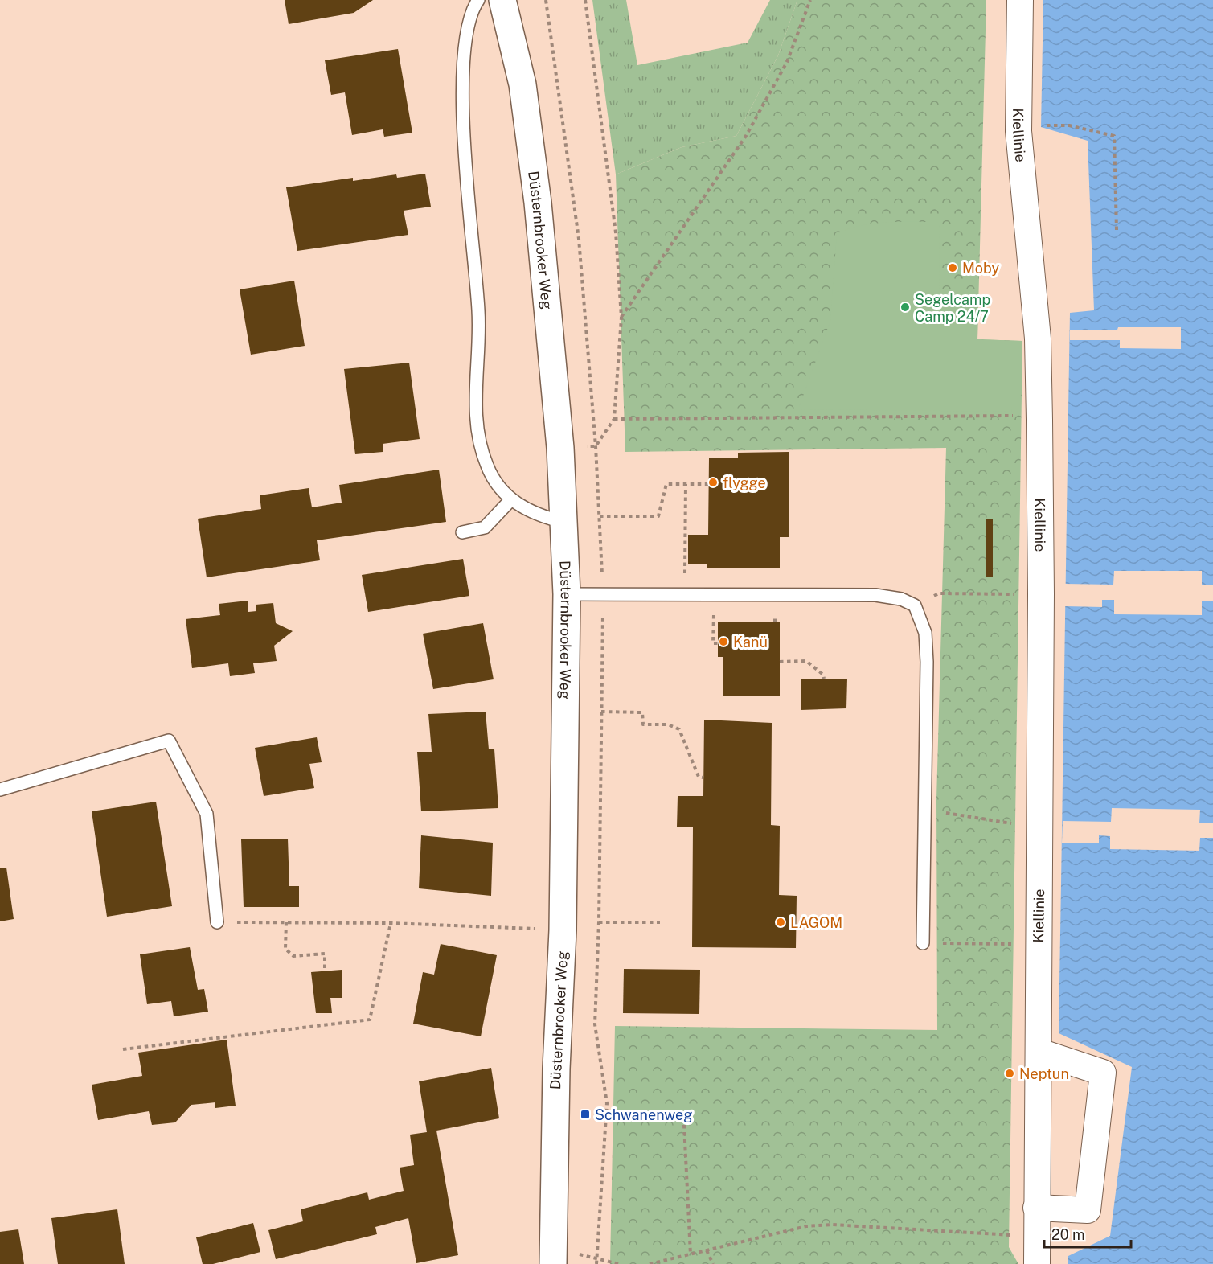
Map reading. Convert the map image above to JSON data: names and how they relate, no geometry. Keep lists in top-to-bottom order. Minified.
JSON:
{"streets":{"street":["Kiellinie","Düsternbrooker Weg"]},"places":{"other":["Moby","Segelcamp Camp 24/7","flygge","Kanü","LAGOM","Neptun"],"transit":["Schwanenweg"]},"scale_bar":"20 m"}
